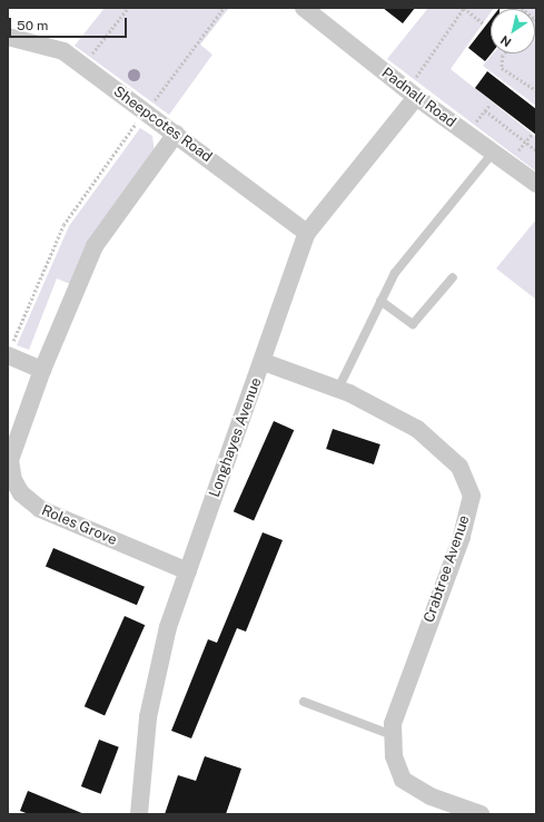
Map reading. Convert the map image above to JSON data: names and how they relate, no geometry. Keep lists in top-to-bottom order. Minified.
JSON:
{"streets":{"street":["Padnall Road","Sheepcotes Road","Longhayes Avenue","Roles Grove","Crabtree Avenue"]},"crossings":[["Padnall Road","Longhayes Avenue"],["Sheepcotes Road","Longhayes Avenue"],["Sheepcotes Road","Roles Grove"],["Longhayes Avenue","Roles Grove"],["Longhayes Avenue","Crabtree Avenue"]],"scale_bar":"50 m","north":"bottom left"}
